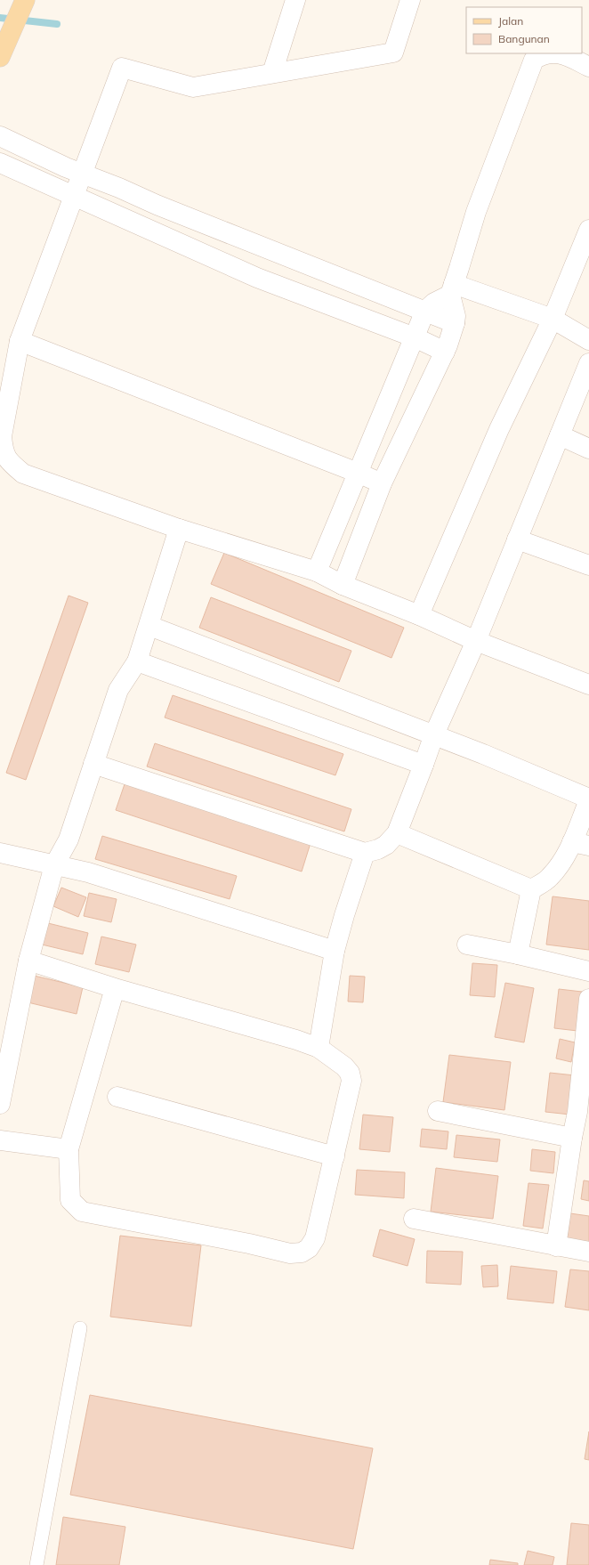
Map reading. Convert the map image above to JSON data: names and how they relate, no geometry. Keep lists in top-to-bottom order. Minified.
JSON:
{"legend":["Jalan","Bangunan"]}
